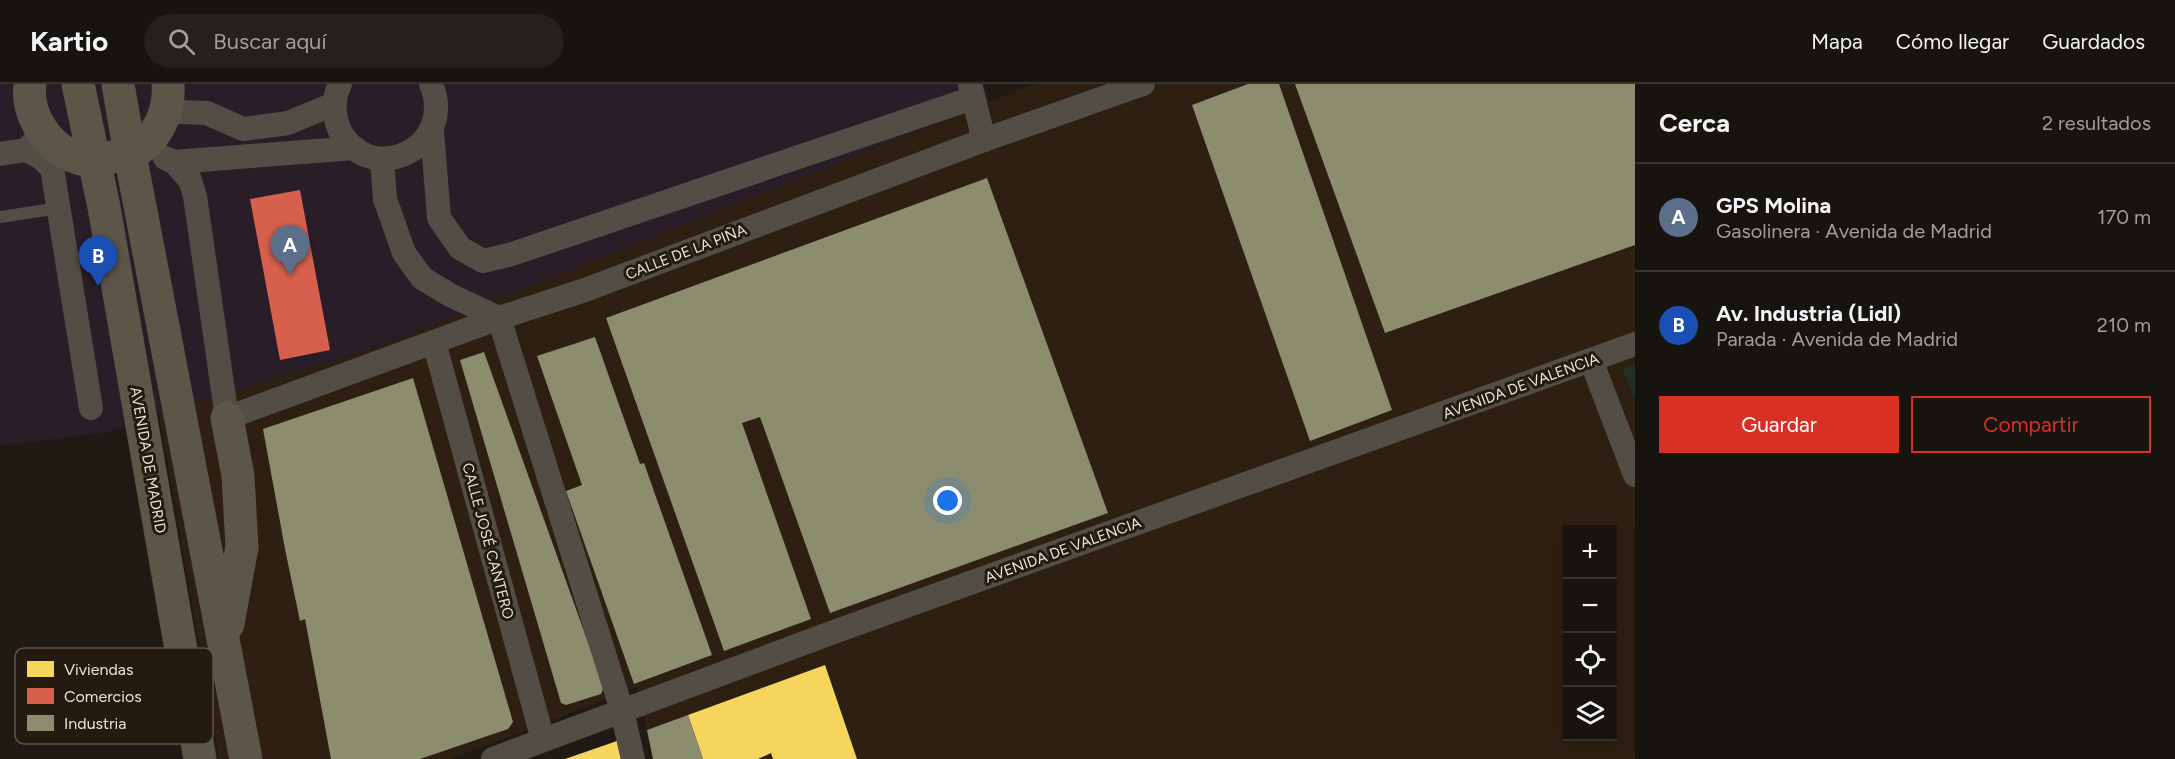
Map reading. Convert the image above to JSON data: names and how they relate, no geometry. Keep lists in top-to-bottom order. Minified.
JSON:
{"streets":{"main road":["AVENIDA DE MADRID"],"street":["CALLE DE LA PIÑA","AVENIDA DE VALENCIA","CALLE JOSÉ CANTERO"]},"crossings":[["CALLE DE LA PIÑA","CALLE JOSÉ CANTERO"],["AVENIDA DE VALENCIA","CALLE JOSÉ CANTERO"]],"legend":["Viviendas","Comercios","Industria"],"page":{"header":"Kartio","search":"Buscar aquí","nav":["Mapa","Cómo llegar","Guardados"],"heading":["Cerca","2 resultados"],"list":[{"mark":"A","name":"GPS Molina","note":"Gasolinera · Avenida de Madrid","value":"170 m"},{"mark":"B","name":"Av. Industria (Lidl)","note":"Parada · Avenida de Madrid","value":"210 m"}],"pins":["A","B"],"buttons":["Guardar","Compartir"],"map_buttons":["+","−"]}}
